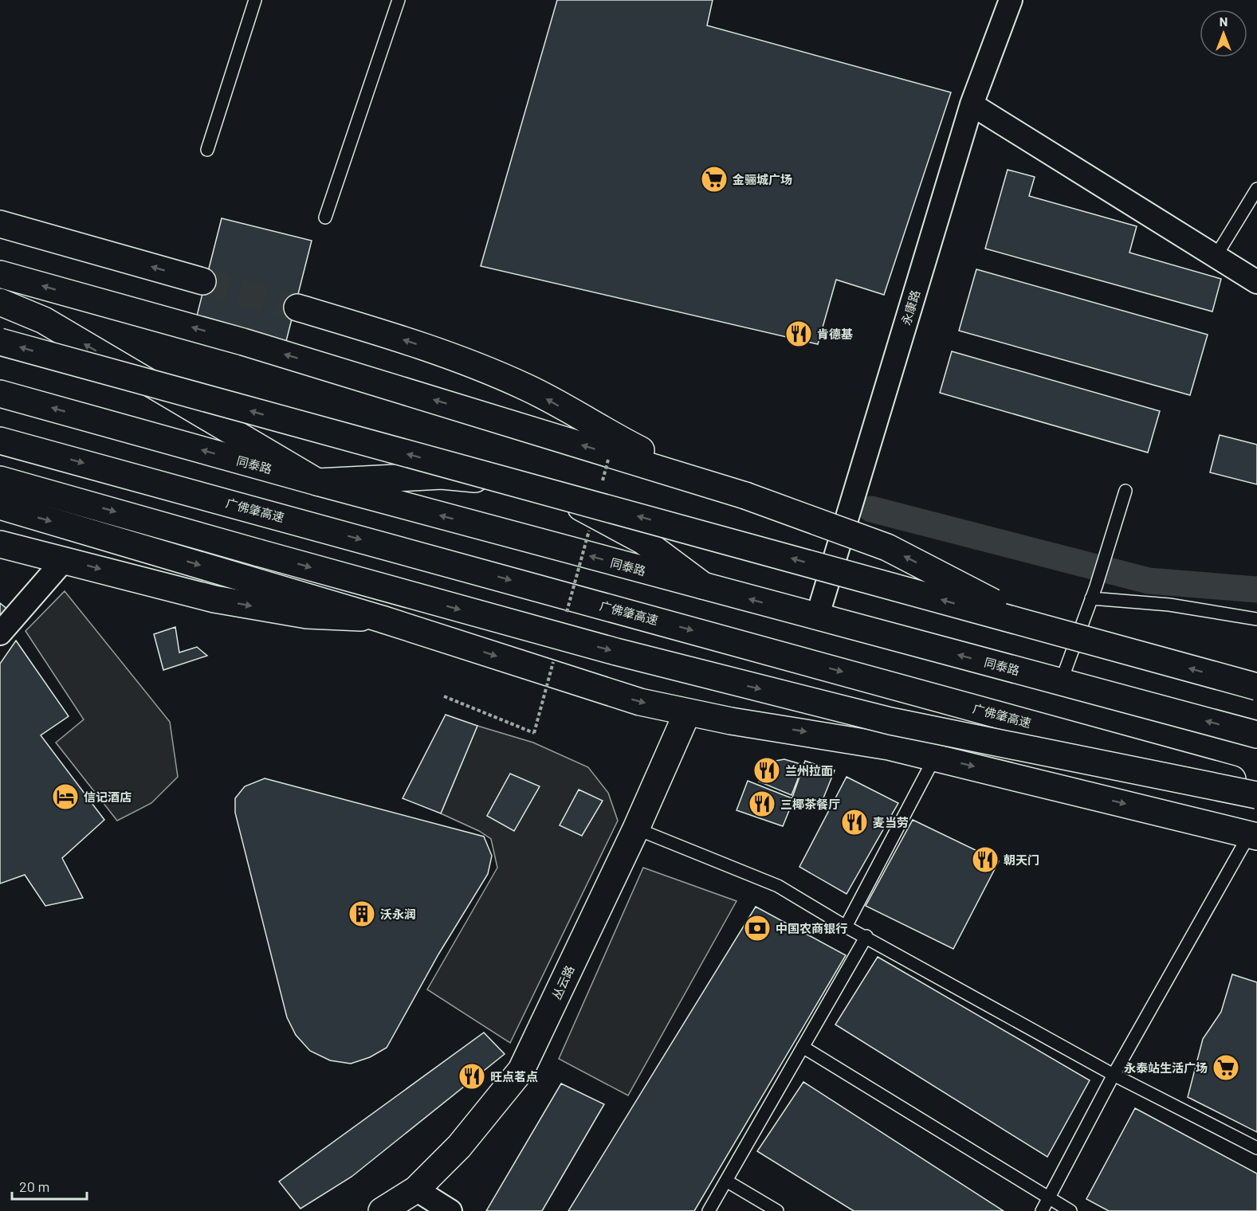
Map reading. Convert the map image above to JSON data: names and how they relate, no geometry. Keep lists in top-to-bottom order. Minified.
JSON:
{"streets":{"main road":["同泰路","广佛肇高速","丛云路"],"street":["永康路"]},"crossings":[["永康路","同泰路"]],"places":{"supermarket":["金骊城广场","永泰站生活广场"],"restaurant":["肯德基","兰州拉面","三椰茶餐厅","麦当劳","朝天门","旺点茗点"],"hotel":["信记酒店"],"building":["沃永润"],"bank":["中国农商银行"]},"scale_bar":"20 m","north":"top"}
